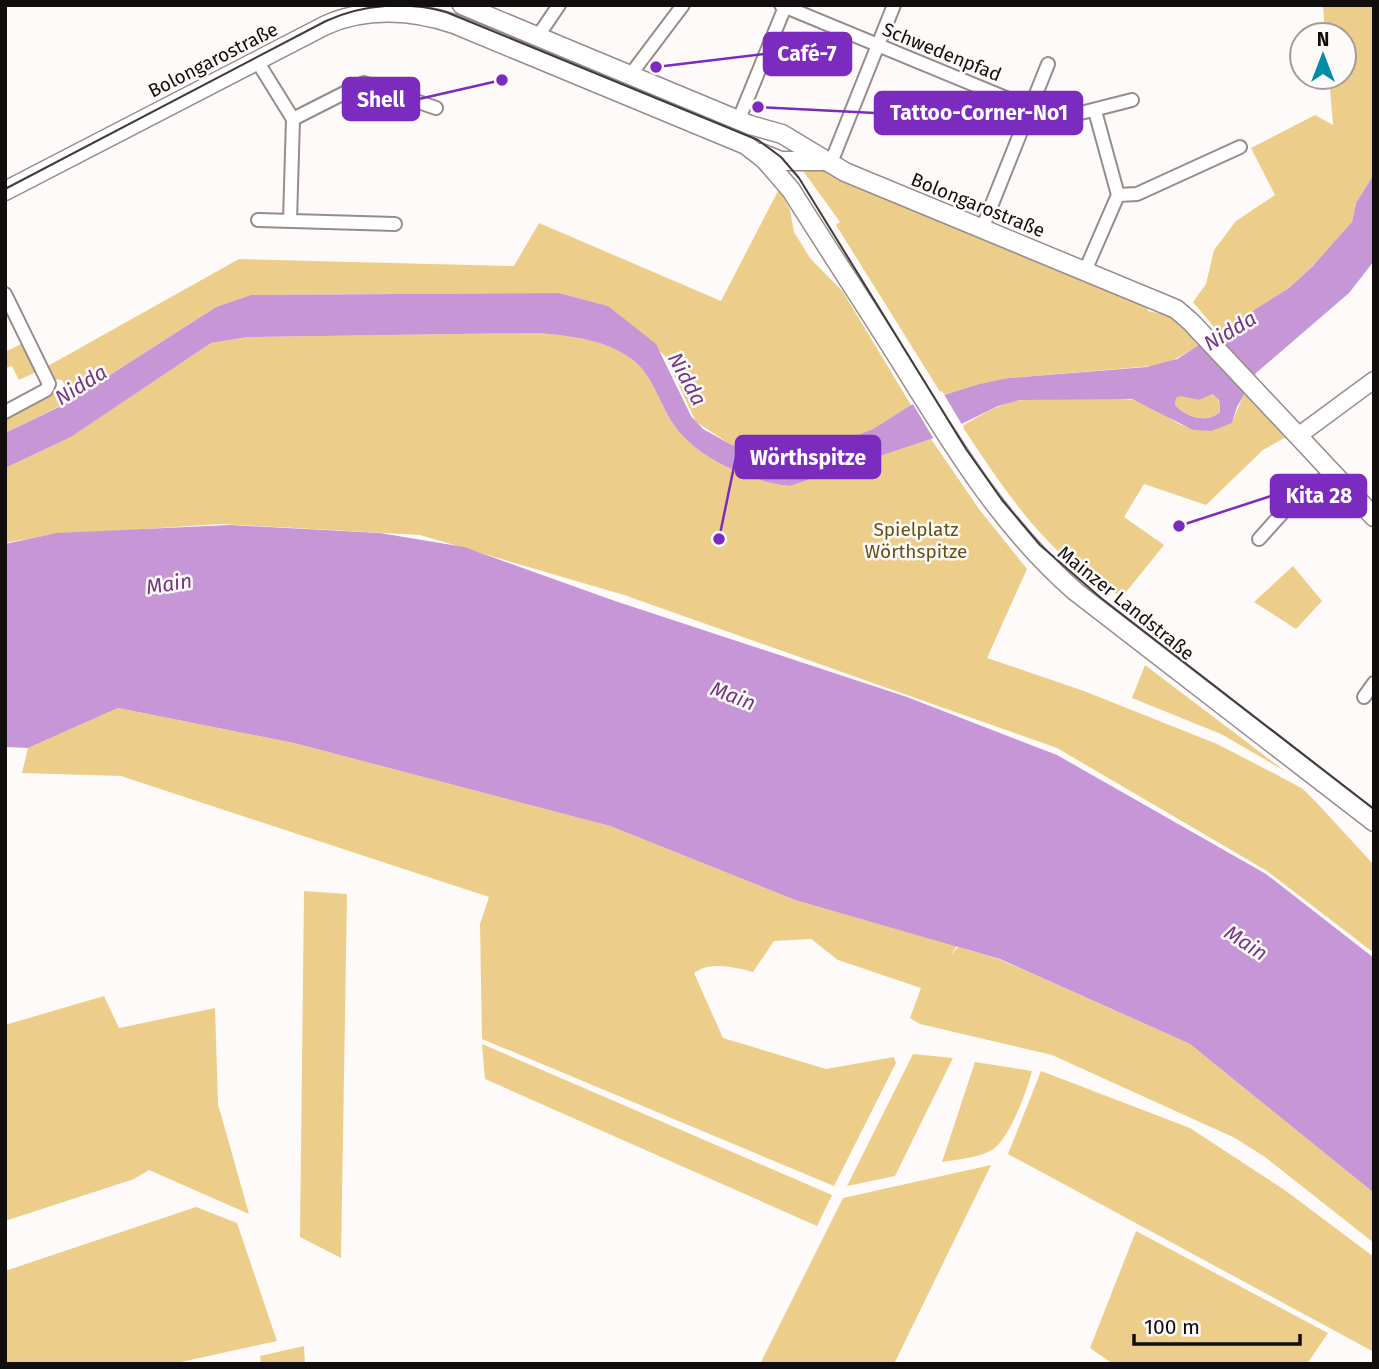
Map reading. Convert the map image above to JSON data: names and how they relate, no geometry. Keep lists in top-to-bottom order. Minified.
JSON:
{"streets":{"main road":["Bolongarostraße","Mainzer Landstraße"],"street":["Schwedenpfad"]},"crossings":[["Bolongarostraße","Mainzer Landstraße"]],"water":["Nidda","Main"],"parks":["Spielplatz Wörthspitze"],"places":["Café-7","Shell","Tattoo-Corner-No1","Kita 28","Wörthspitze"],"scale_bar":"100 m","north":"top"}
